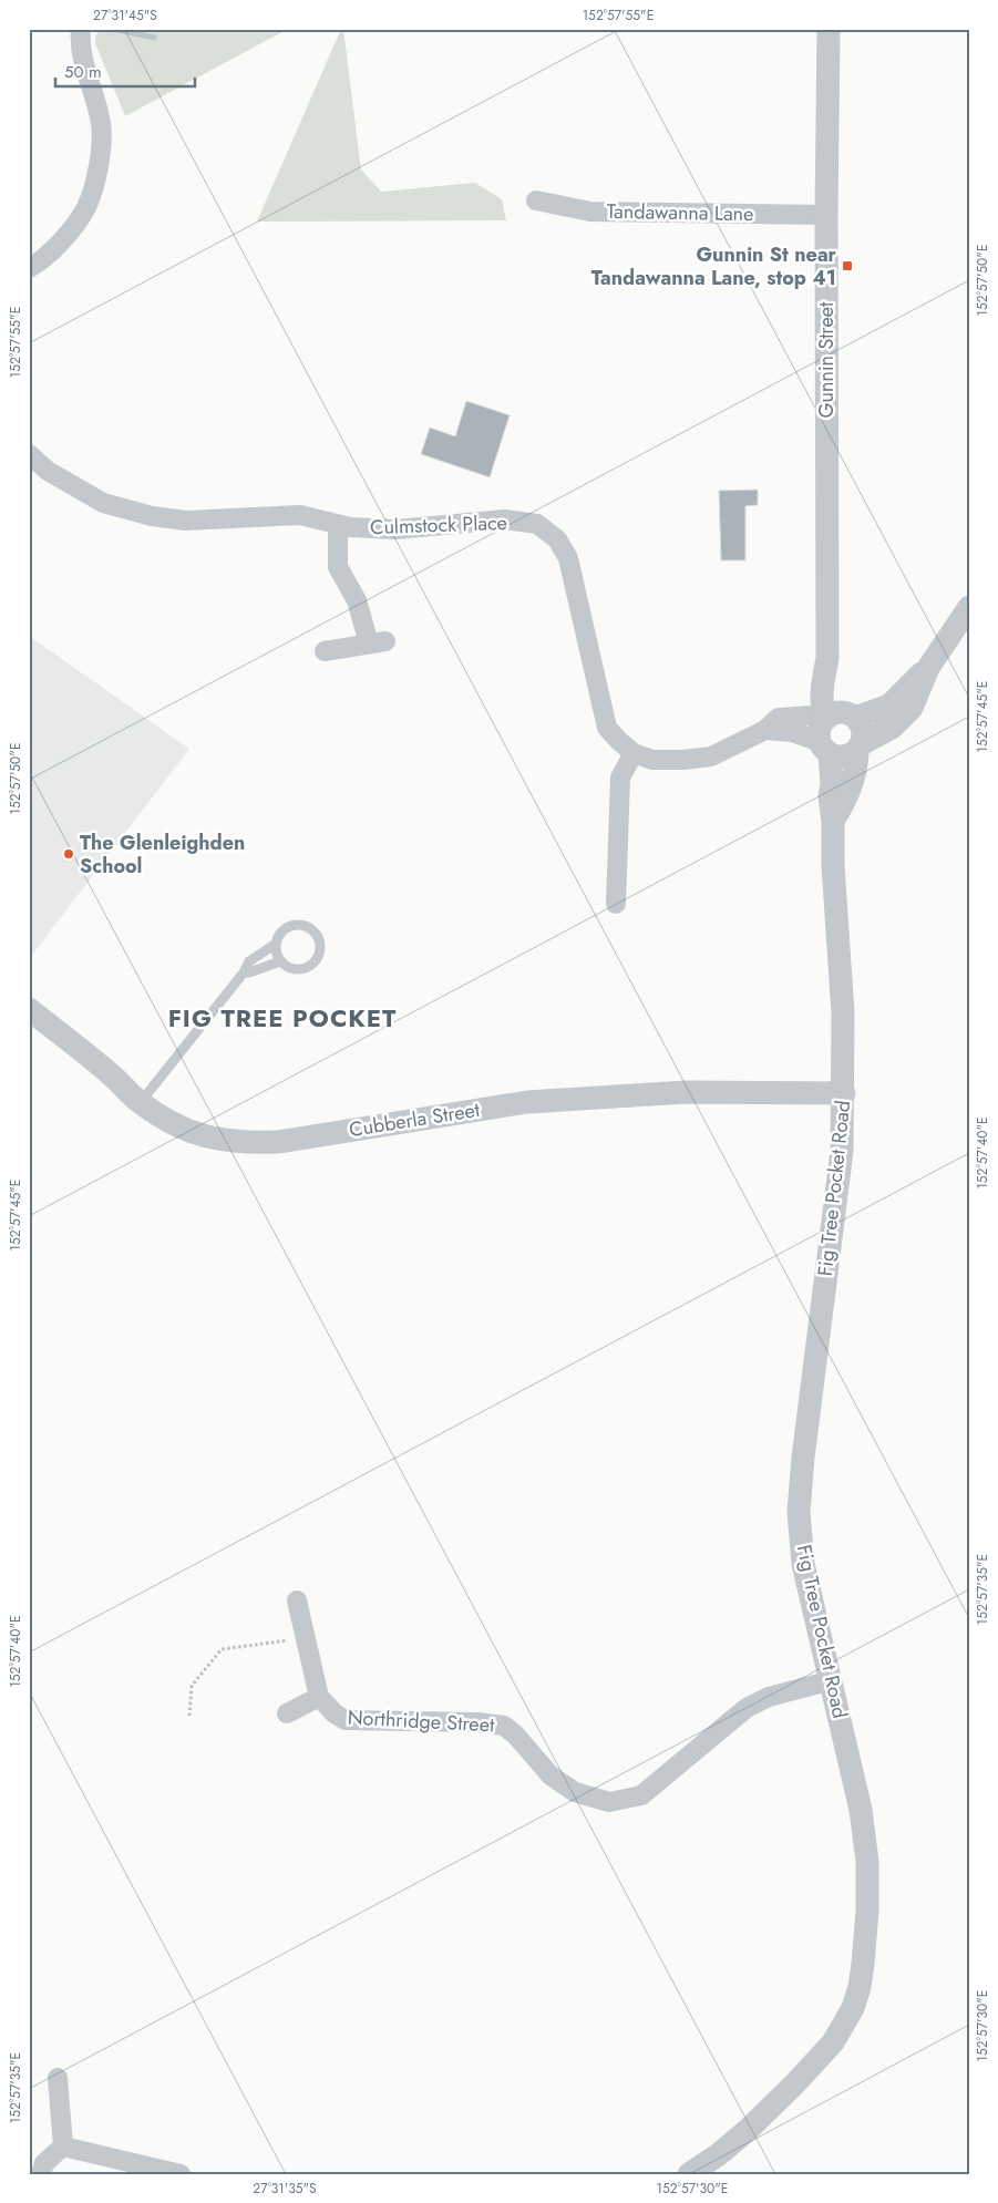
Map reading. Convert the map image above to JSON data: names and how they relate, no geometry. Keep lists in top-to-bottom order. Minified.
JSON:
{"streets":{"street":["Tandawanna Lane","Gunnin Street","Culmstock Place","Cubberla Street","Fig Tree Pocket Road","Northridge Street"]},"crossings":[["Tandawanna Lane","Gunnin Street"],["Gunnin Street","Culmstock Place"],["Gunnin Street","Fig Tree Pocket Road"],["Culmstock Place","Fig Tree Pocket Road"],["Cubberla Street","Fig Tree Pocket Road"],["Fig Tree Pocket Road","Northridge Street"]],"districts":["FIG TREE POCKET"],"places":{"transit":["Gunnin St near Tandawanna Lane, stop 41"],"other":["The Glenleighden School"]},"scale_bar":"50 m","coordinates":["27°31'45\"S","152°57'55\"E","152°57'50\"E","152°57'45\"E","152°57'40\"E","152°57'35\"E","152°57'30\"E","27°31'35\"S"]}
